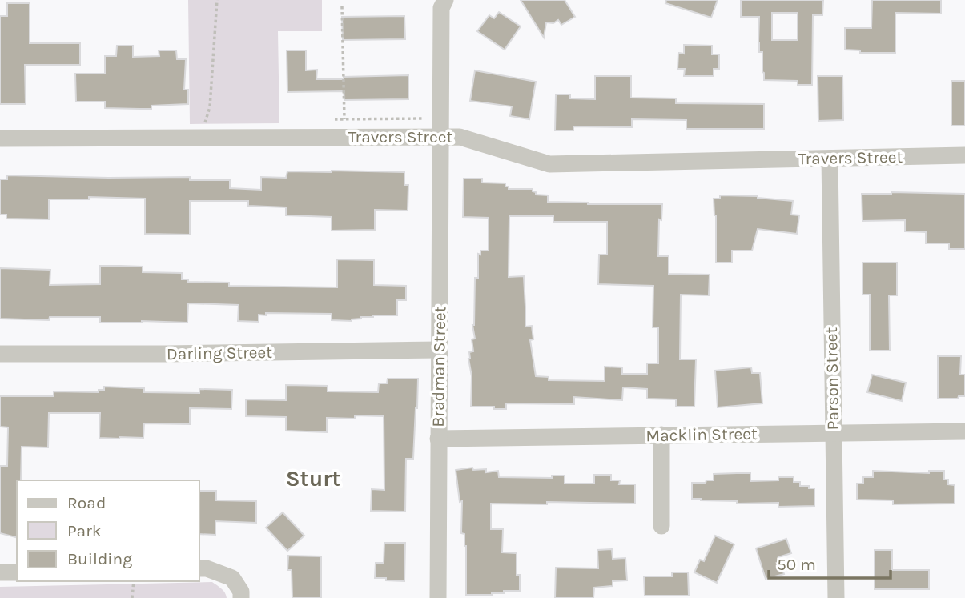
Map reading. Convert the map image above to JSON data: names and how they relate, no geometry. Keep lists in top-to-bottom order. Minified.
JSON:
{"streets":{"street":["Travers Street","Darling Street","Bradman Street","Parson Street","Macklin Street"]},"crossings":[["Travers Street","Bradman Street"],["Travers Street","Parson Street"],["Darling Street","Bradman Street"],["Bradman Street","Macklin Street"],["Parson Street","Macklin Street"]],"districts":["Sturt"],"legend":["Road","Park","Building"],"scale_bar":"50 m"}
